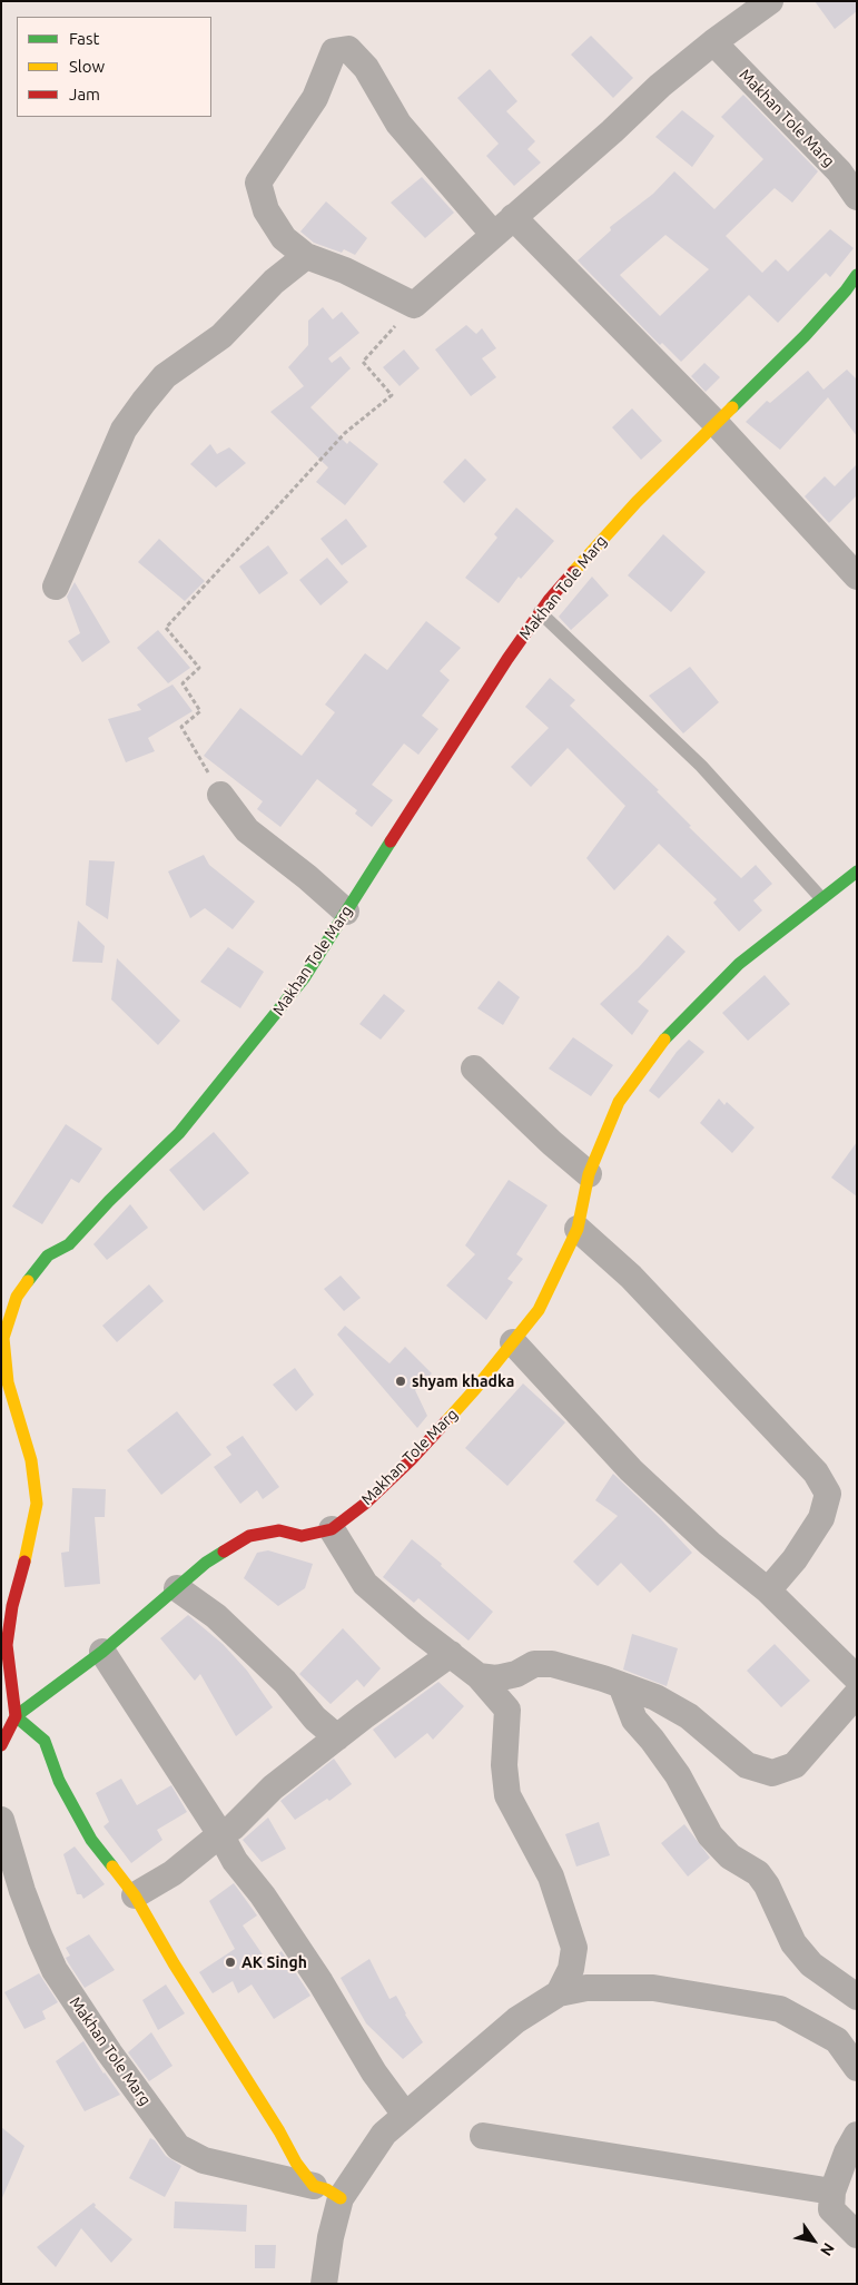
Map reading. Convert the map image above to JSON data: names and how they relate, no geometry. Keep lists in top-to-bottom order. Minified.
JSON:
{"streets":{"street":["Makhan Tole Marg"]},"places":["shyam khadka","AK Singh"],"legend":["Fast","Slow","Jam"],"north":"bottom right"}
